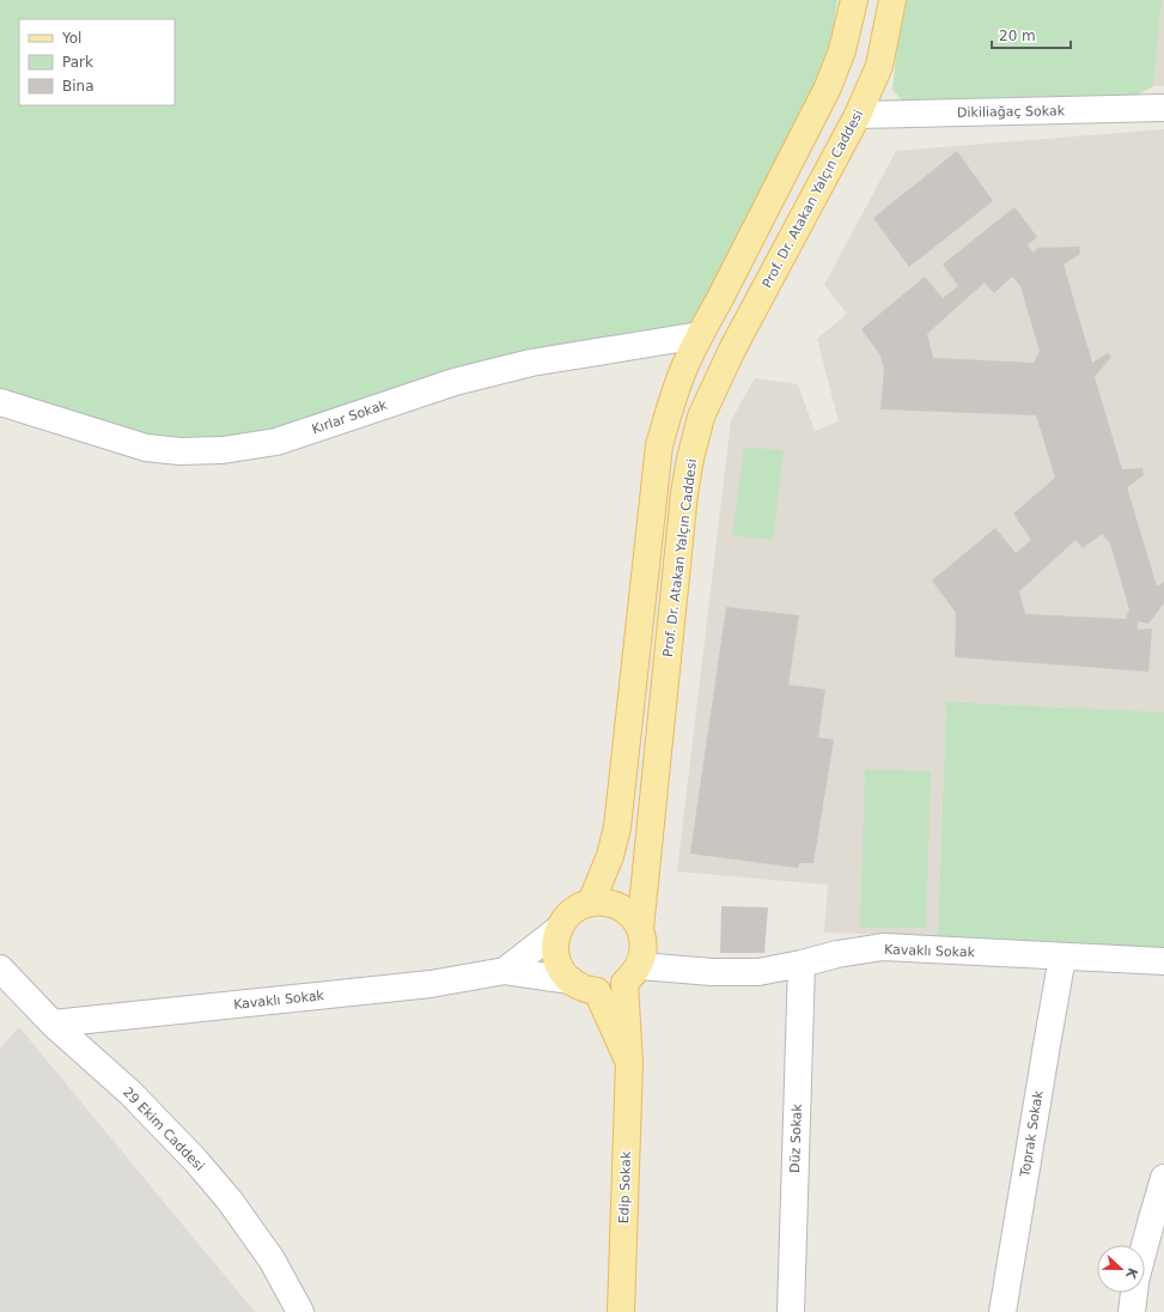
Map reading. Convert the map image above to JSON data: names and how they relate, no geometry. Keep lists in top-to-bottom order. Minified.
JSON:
{"streets":{"main road":["Prof. Dr. Atakan Yalçın Caddesi","Edip Sokak"],"street":["Dikiliağaç Sokak","Kırlar Sokak","Kavaklı Sokak","29 Ekim Caddesi","Toprak Sokak","Düz Sokak"]},"crossings":[["Dikiliağaç Sokak","Prof. Dr. Atakan Yalçın Caddesi"],["Prof. Dr. Atakan Yalçın Caddesi","Kavaklı Sokak"],["Prof. Dr. Atakan Yalçın Caddesi","Edip Sokak"],["Kavaklı Sokak","29 Ekim Caddesi"],["Kavaklı Sokak","Toprak Sokak"],["Kavaklı Sokak","Düz Sokak"],["Kavaklı Sokak","Edip Sokak"]],"legend":["Yol","Park","Bina"],"scale_bar":"20 m","north":"right"}
